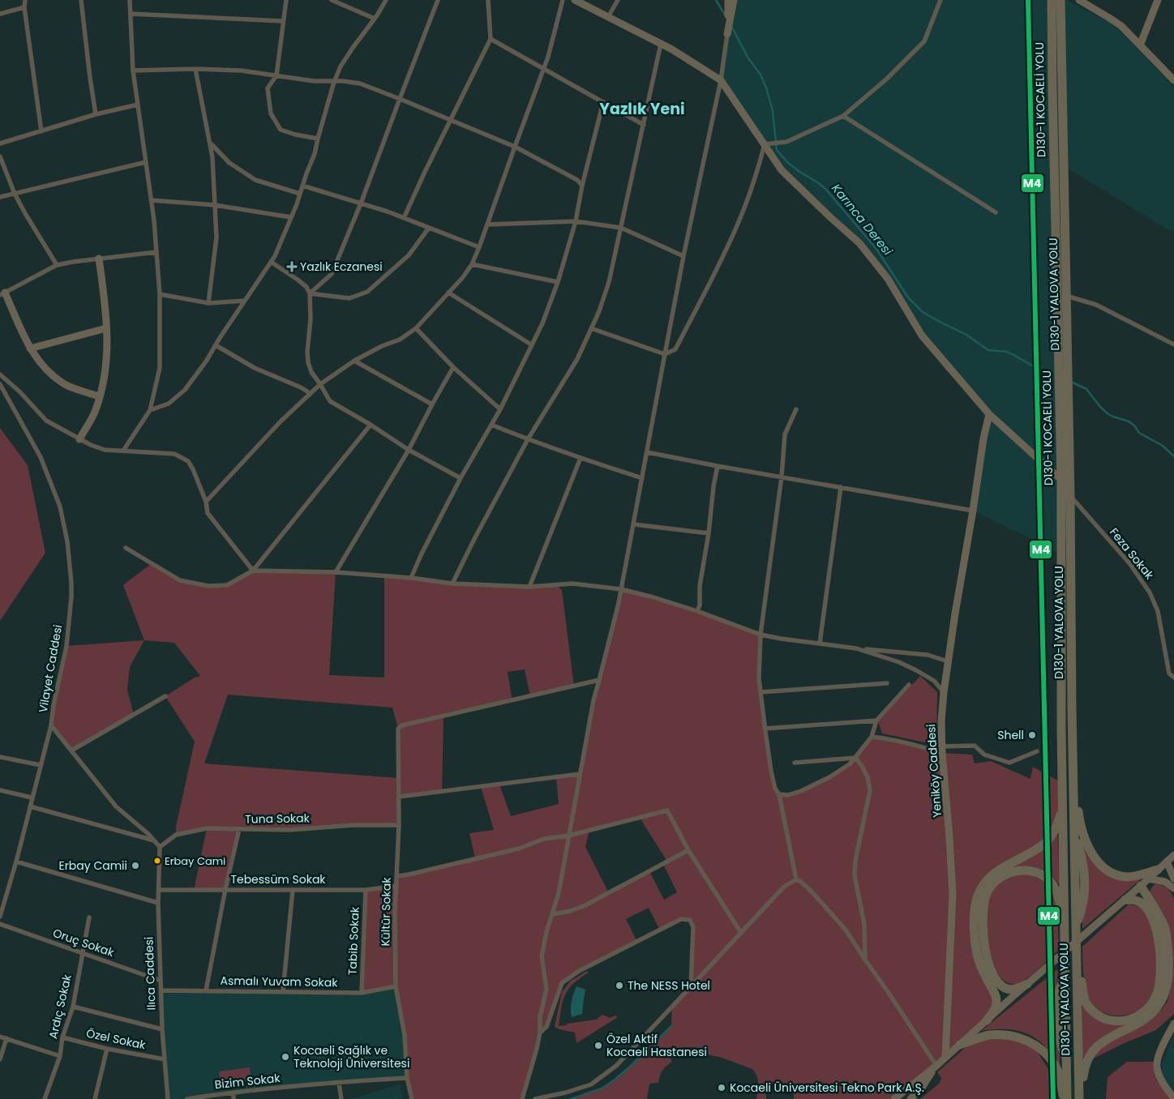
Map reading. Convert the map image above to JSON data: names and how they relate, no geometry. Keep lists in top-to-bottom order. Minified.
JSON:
{"streets":{"highway":["D130-1 KOCAELİ YOLU","D130-1 YALOVA YOLU"],"street":["Feza Sokak","Vilayet Caddesi","Yeniköy Caddesi","Tuna Sokak","Tebessüm Sokak","Kültür Sokak","Tabib Sokak","Oruç Sokak","Ilıca Caddesi","Asmalı Yuvam Sokak","Ardıç Sokak","Özel Sokak","Bizim Sokak"]},"crossings":[["D130-1 YALOVA YOLU","Feza Sokak"],["Tuna Sokak","Kültür Sokak"],["Tuna Sokak","Ilıca Caddesi"],["Tebessüm Sokak","Kültür Sokak"],["Tebessüm Sokak","Tabib Sokak"],["Tebessüm Sokak","Ilıca Caddesi"],["Kültür Sokak","Asmalı Yuvam Sokak"],["Kültür Sokak","Bizim Sokak"],["Tabib Sokak","Asmalı Yuvam Sokak"],["Oruç Sokak","Ilıca Caddesi"],["Oruç Sokak","Ardıç Sokak"],["Ilıca Caddesi","Asmalı Yuvam Sokak"],["Ilıca Caddesi","Özel Sokak"],["Ardıç Sokak","Özel Sokak"]],"districts":["Yazlık Yeni"],"water":["Karınca Deresi"],"places":{"health":["Yazlık Eczanesi"],"other":["Shell","Erbay Cami","Erbay Camii","The NESS Hotel","Özel Aktif Kocaeli Hastanesi","Kocaeli Sağlık ve Teknoloji Üniversitesi","Kocaeli Üniversitesi Tekno Park A.Ş."]},"lines":["transit line M4"]}
